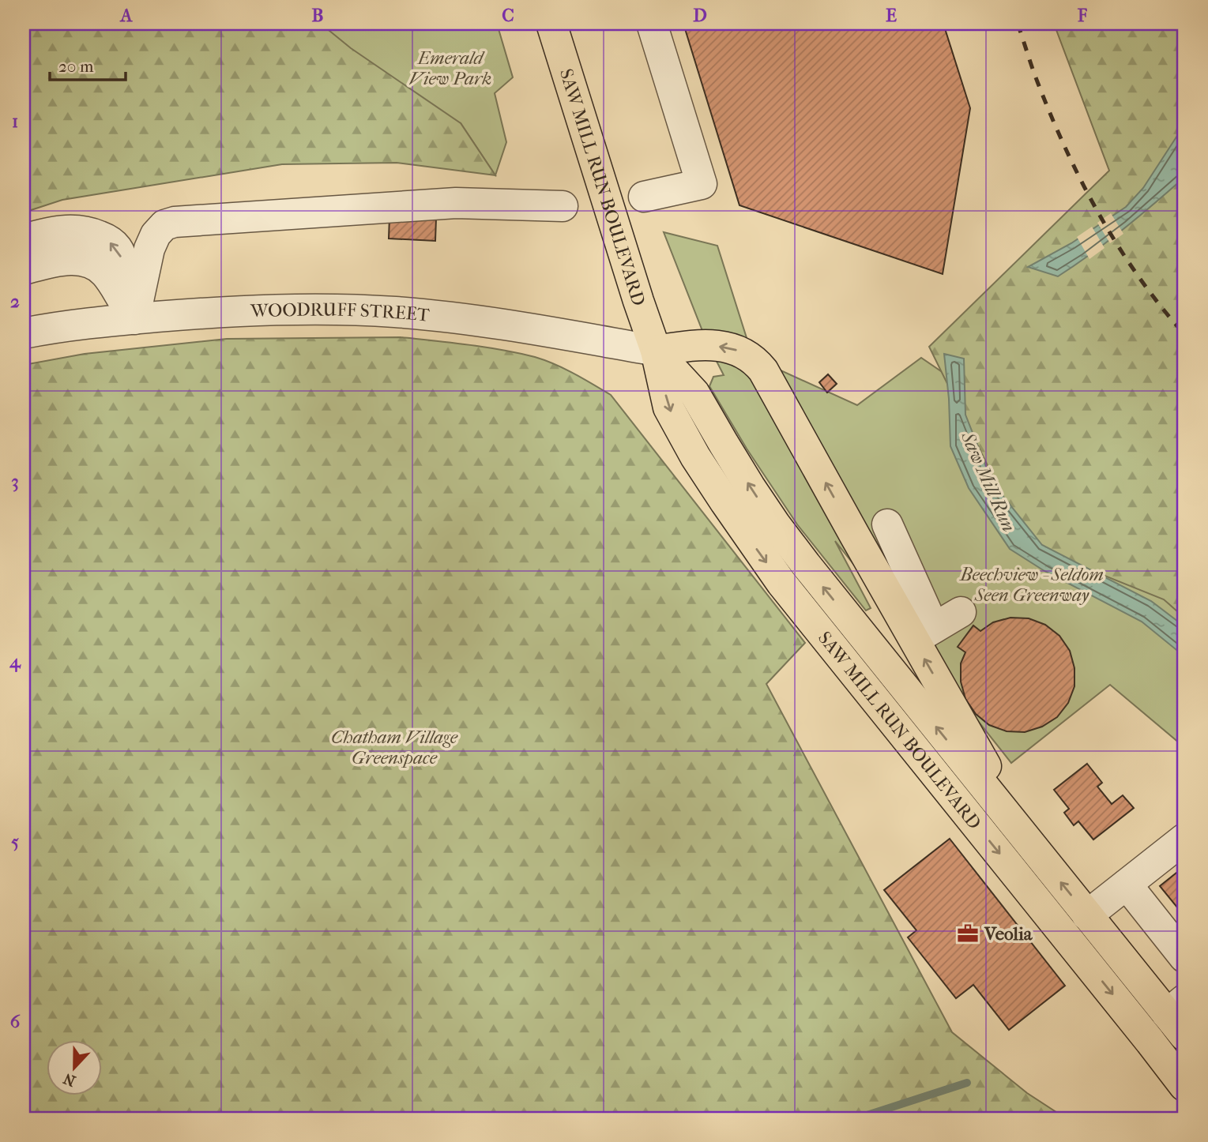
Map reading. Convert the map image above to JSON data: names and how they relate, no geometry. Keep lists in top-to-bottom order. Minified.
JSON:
{"streets":{"highway":["SAW MILL RUN BOULEVARD"],"street":["WOODRUFF STREET"]},"crossings":[["SAW MILL RUN BOULEVARD","WOODRUFF STREET"]],"water":["Saw Mill Run"],"parks":["Emerald View Park","Beechview - Seldom Seen Greenway","Chatham Village Greenspace"],"places":{"office":["Veolia"]},"scale_bar":"20 m","north":"bottom","grid":{"columns":["A","B","C","D","E","F"],"rows":["1","2","3","4","5","6"]}}
